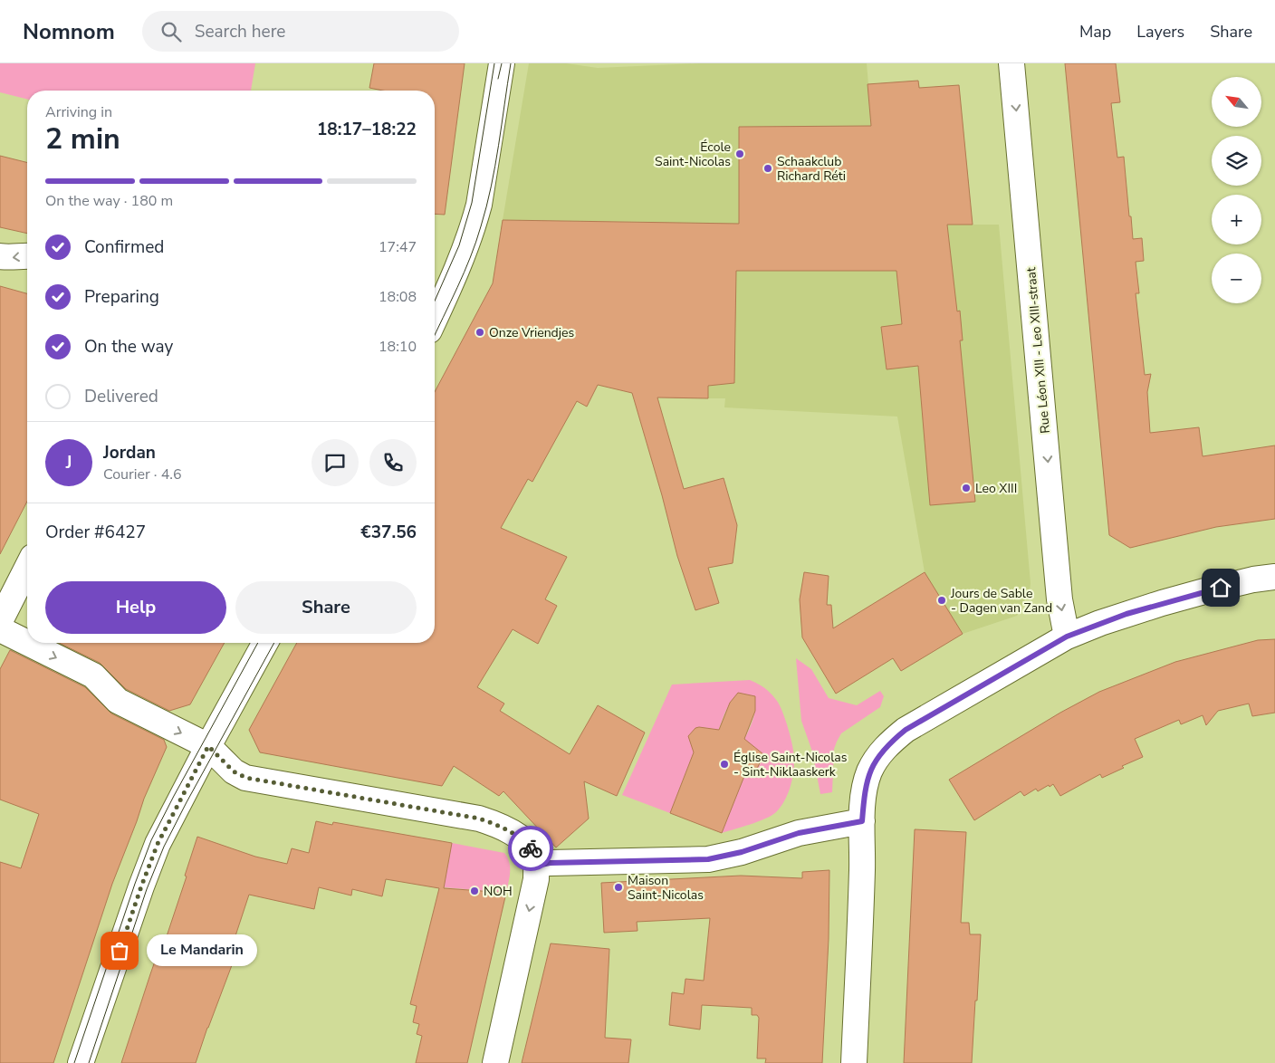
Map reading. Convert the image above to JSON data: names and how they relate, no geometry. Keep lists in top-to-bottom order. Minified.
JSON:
{"streets":{"street":["Rue Léon XIII - Leo XIII-straat"]},"one_way":["Rue Léon XIII - Leo XIII-straat"],"places":["École Saint-Nicolas","Schaakclub Richard Réti","Onze Vriendjes","Leo XIII","Jours de Sable - Dagen van Zand","Église Saint-Nicolas - Sint-Niklaaskerk","Maison Saint-Nicolas","NOH","Le Mandarin"],"north":"top left","page":{"header":"Nomnom","search":"Search here","nav":["Map","Layers","Share"],"map_buttons":["+","−"],"heading":["2 min","Arriving in","18:17–18:22"],"panel":["Jordan","Courier · 4.6","Order #6427","€37.56"],"bar":"On the way · 180 m","list":[["Confirmed","17:47"],["Preparing","18:08"],["On the way","18:10"],"Delivered"],"round":"J","buttons":["Help","Share"],"bubble":"Le Mandarin"}}
